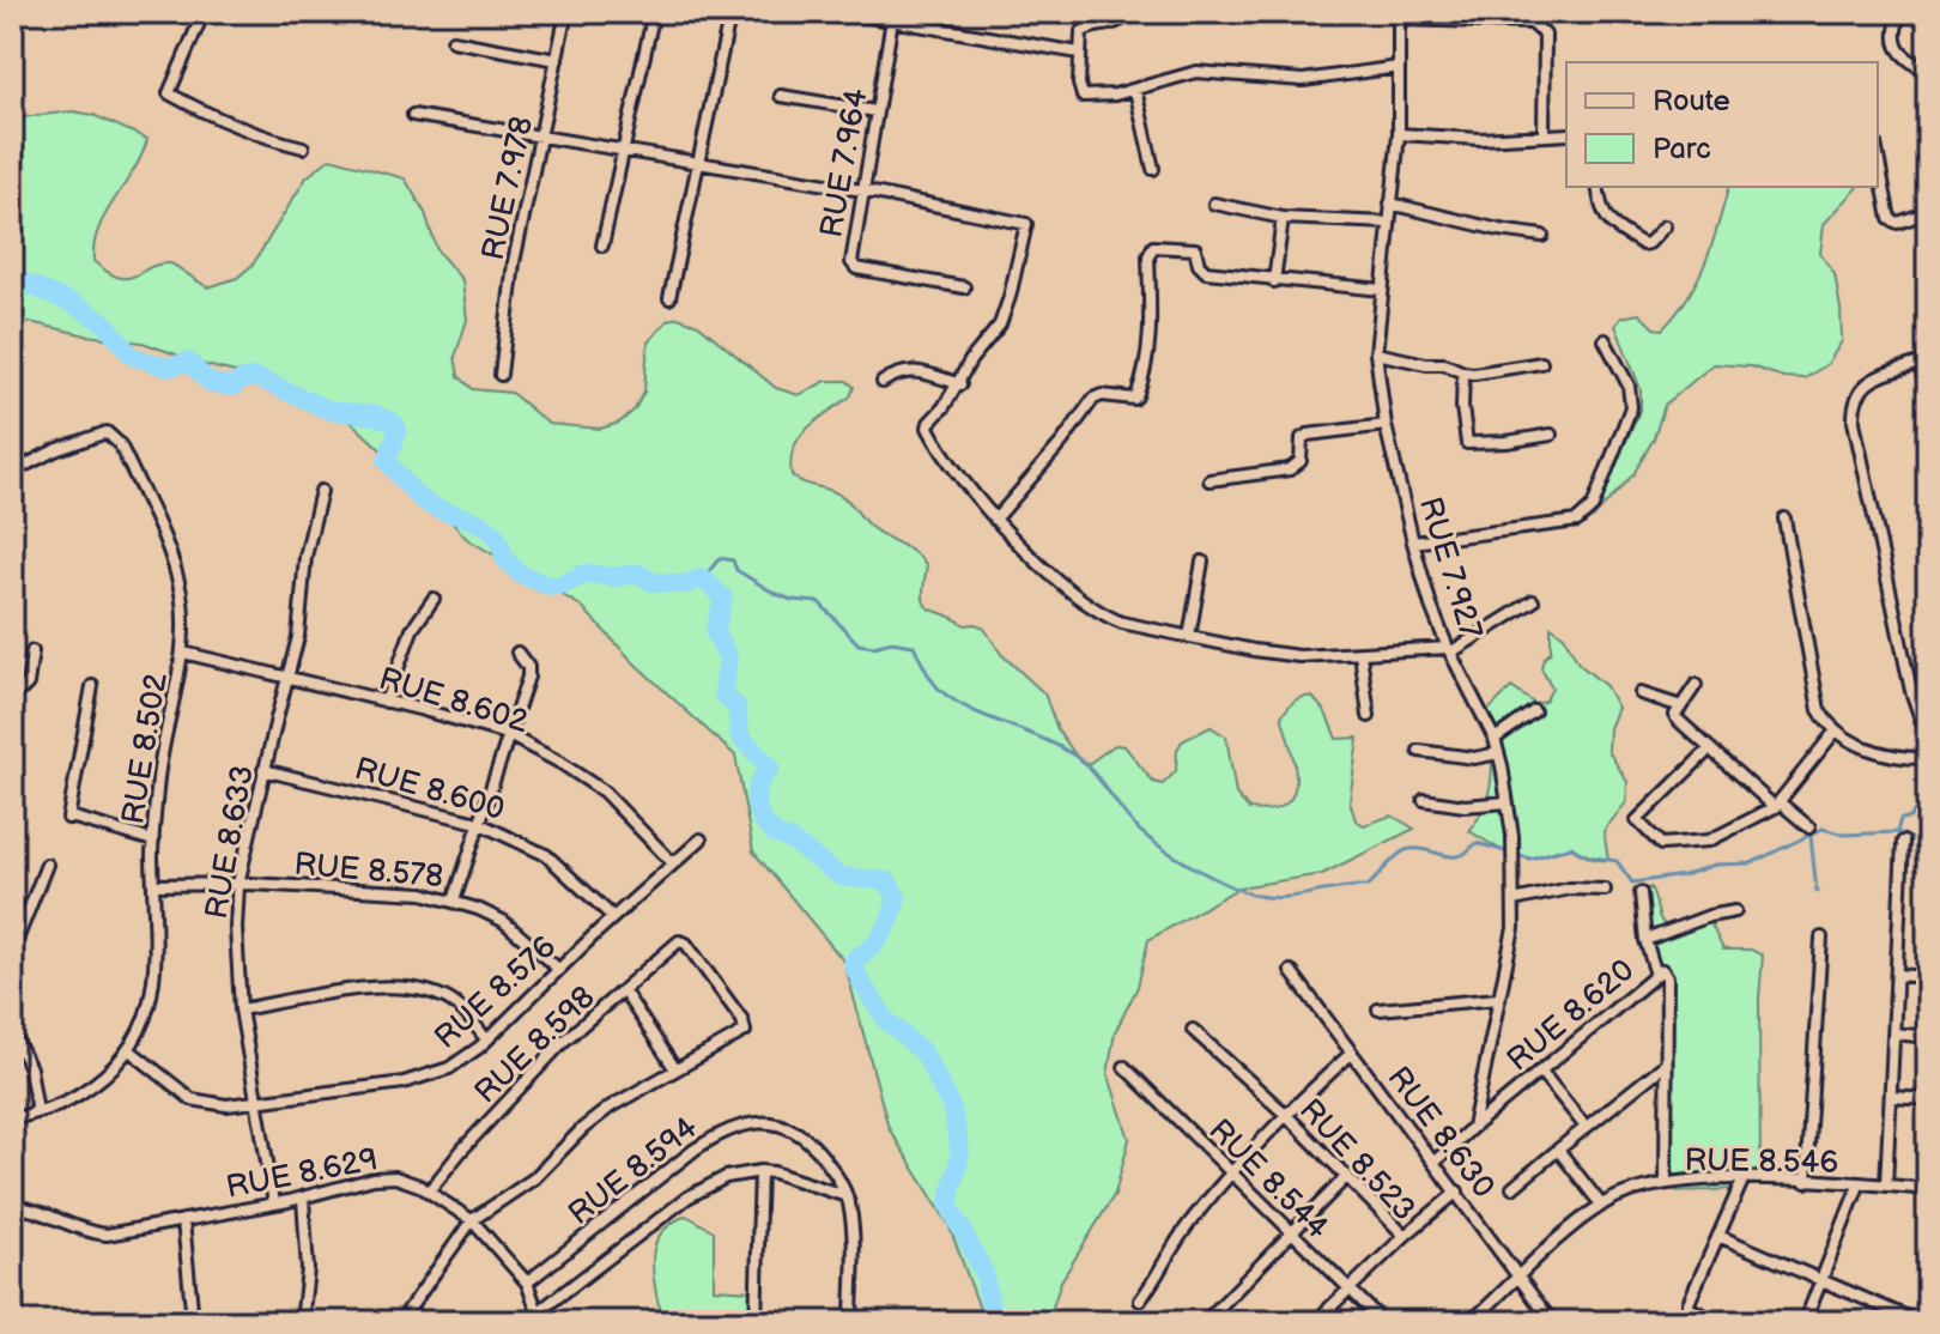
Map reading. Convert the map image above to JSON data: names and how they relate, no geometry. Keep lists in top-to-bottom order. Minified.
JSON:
{"streets":{"street":["RUE 7.964","RUE 7.978","RUE 7.927","RUE 8.602","RUE 8.502","RUE 8.600","RUE 8.633","RUE 8.578","RUE 8.576","RUE 8.620","RUE 8.598","RUE 8.630","RUE 8.523","RUE 8.546","RUE 8.594","RUE 8.629","RUE 8.544"]},"crossings":[["RUE 7.927","RUE 8.620"],["RUE 8.602","RUE 8.502"],["RUE 8.602","RUE 8.633"],["RUE 8.602","RUE 8.576"],["RUE 8.502","RUE 8.578"],["RUE 8.502","RUE 8.576"],["RUE 8.600","RUE 8.633"],["RUE 8.600","RUE 8.576"],["RUE 8.633","RUE 8.578"],["RUE 8.633","RUE 8.576"],["RUE 8.633","RUE 8.629"],["RUE 8.578","RUE 8.576"],["RUE 8.620","RUE 8.630"],["RUE 8.620","RUE 8.546"],["RUE 8.598","RUE 8.629"],["RUE 8.630","RUE 8.546"],["RUE 8.523","RUE 8.544"],["RUE 8.594","RUE 8.629"]],"legend":["Route","Parc"]}
